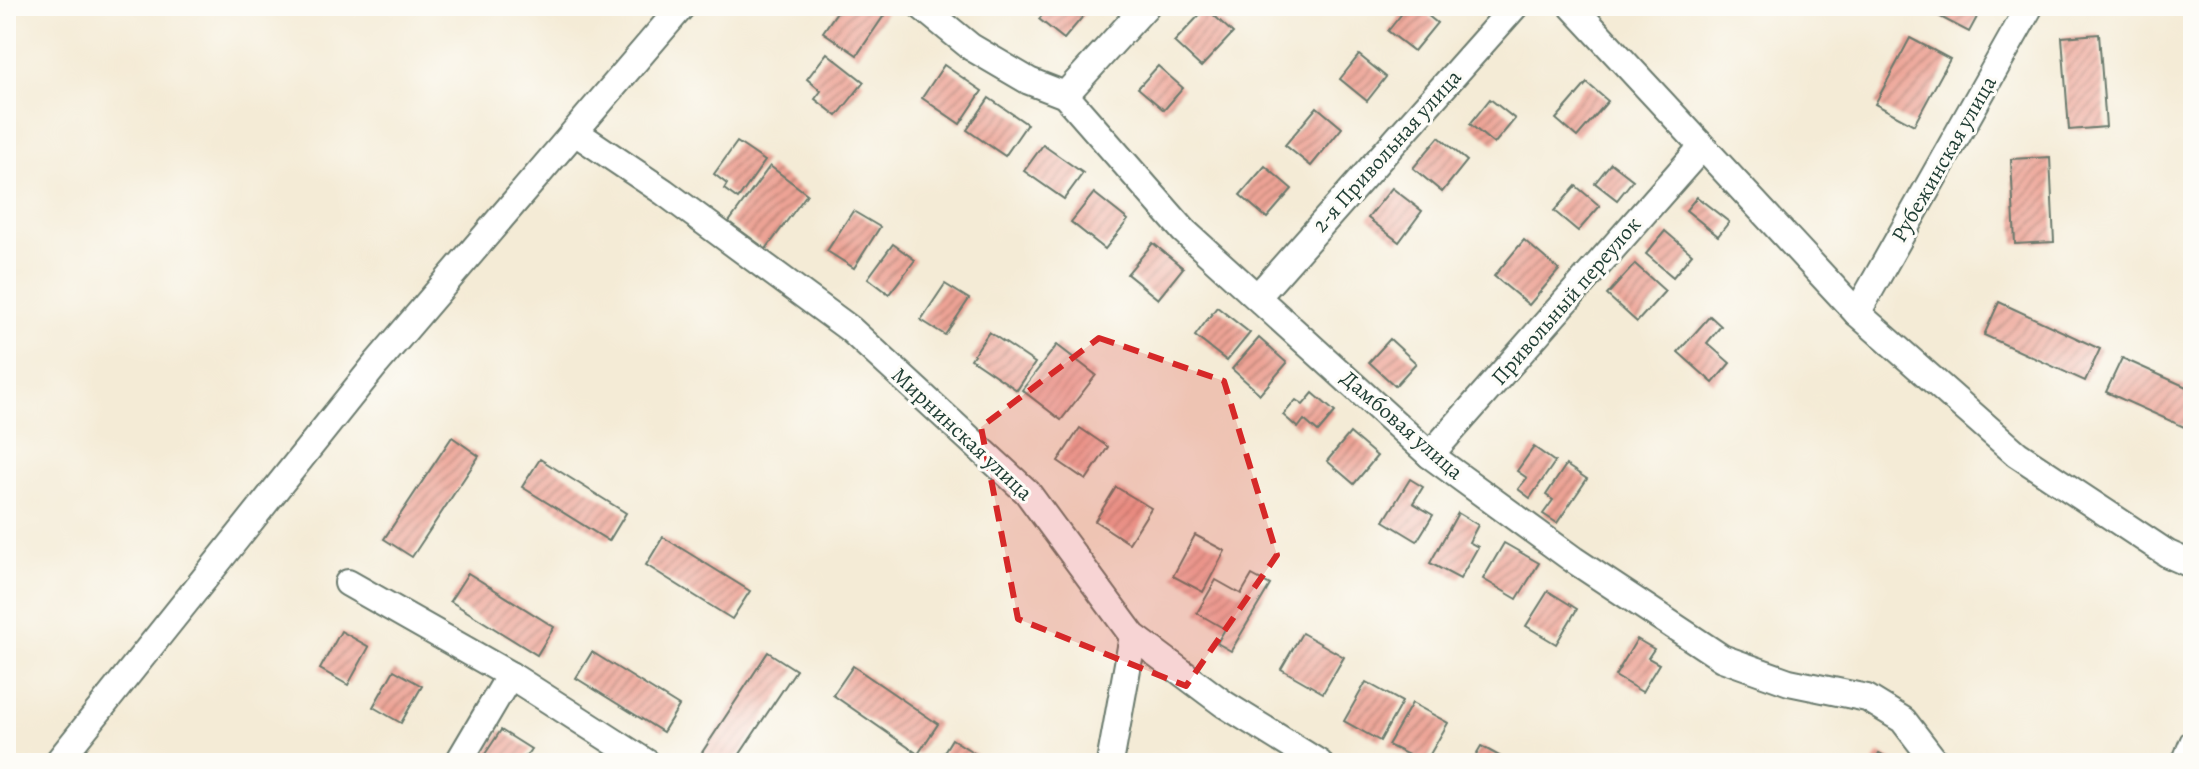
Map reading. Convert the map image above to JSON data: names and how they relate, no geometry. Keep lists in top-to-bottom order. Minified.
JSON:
{"streets":{"street":["2-я Привольная улица","Рубежинская улица","Привольный переулок","Дамбовая улица","Мирнинская улица"]},"crossings":[["2-я Привольная улица","Дамбовая улица"],["Привольный переулок","Дамбовая улица"]]}
